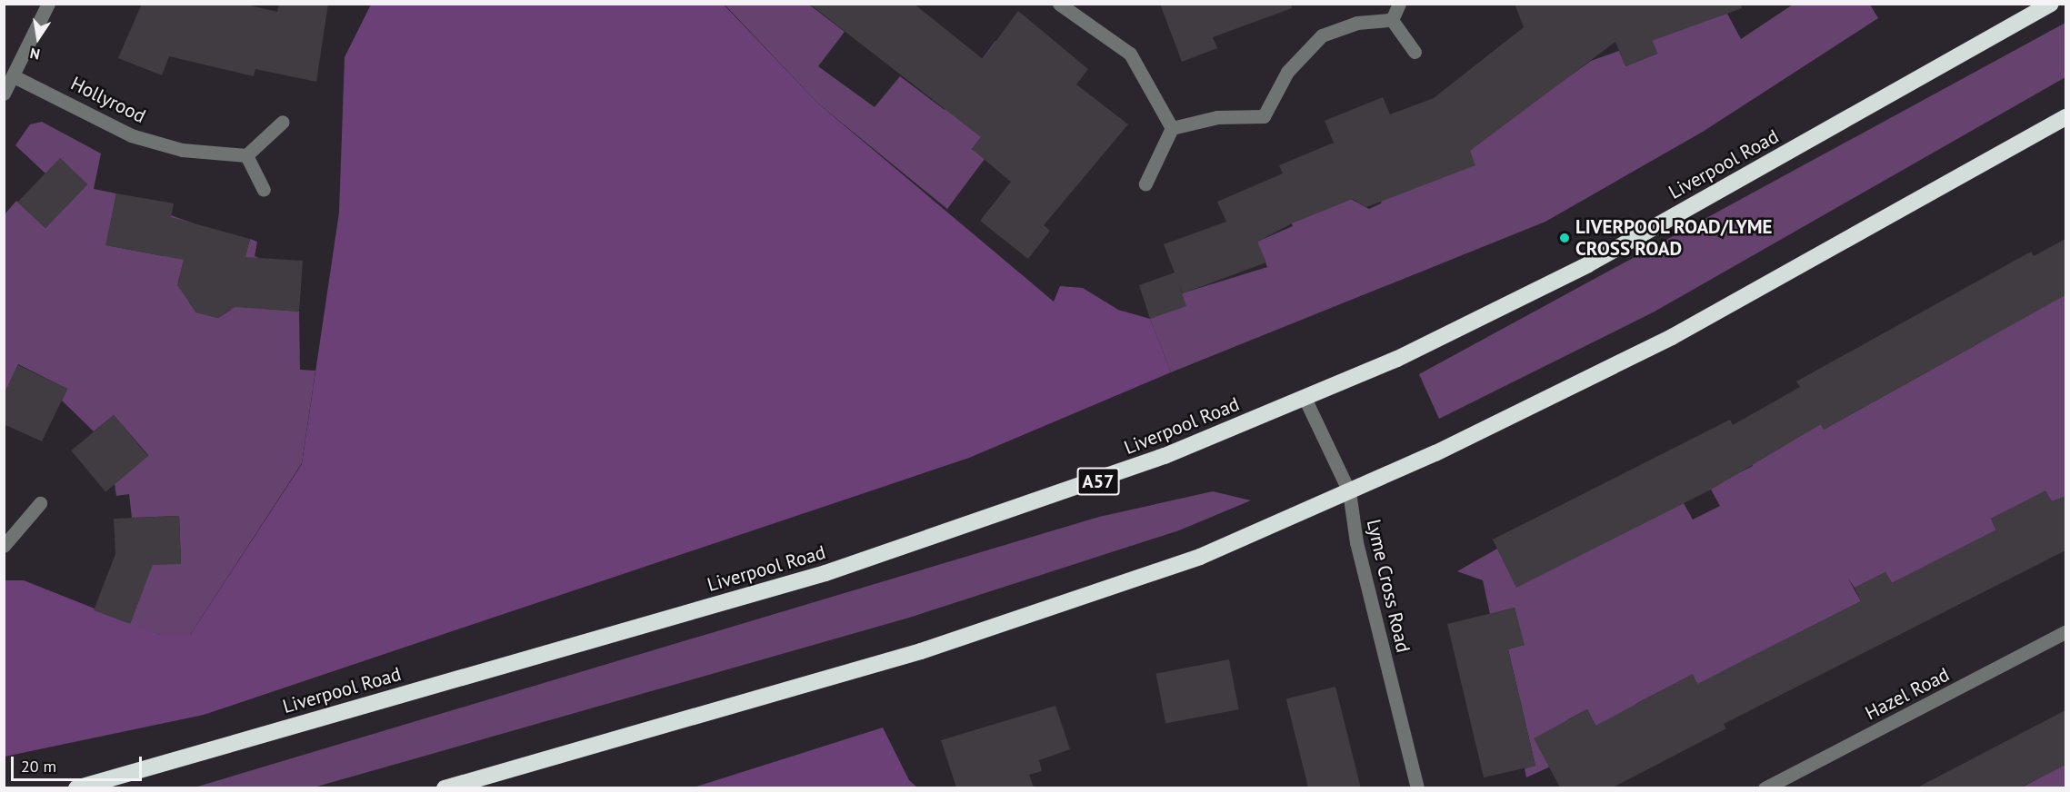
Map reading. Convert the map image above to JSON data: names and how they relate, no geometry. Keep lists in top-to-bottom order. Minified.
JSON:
{"streets":{"highway":["Liverpool Road","A57"],"street":["Hollyrood","Lyme Cross Road","Hazel Road"]},"crossings":[["Liverpool Road","Lyme Cross Road"]],"places":["LIVERPOOL ROAD/LYME CROSS ROAD"],"scale_bar":"20 m","north":"bottom"}
